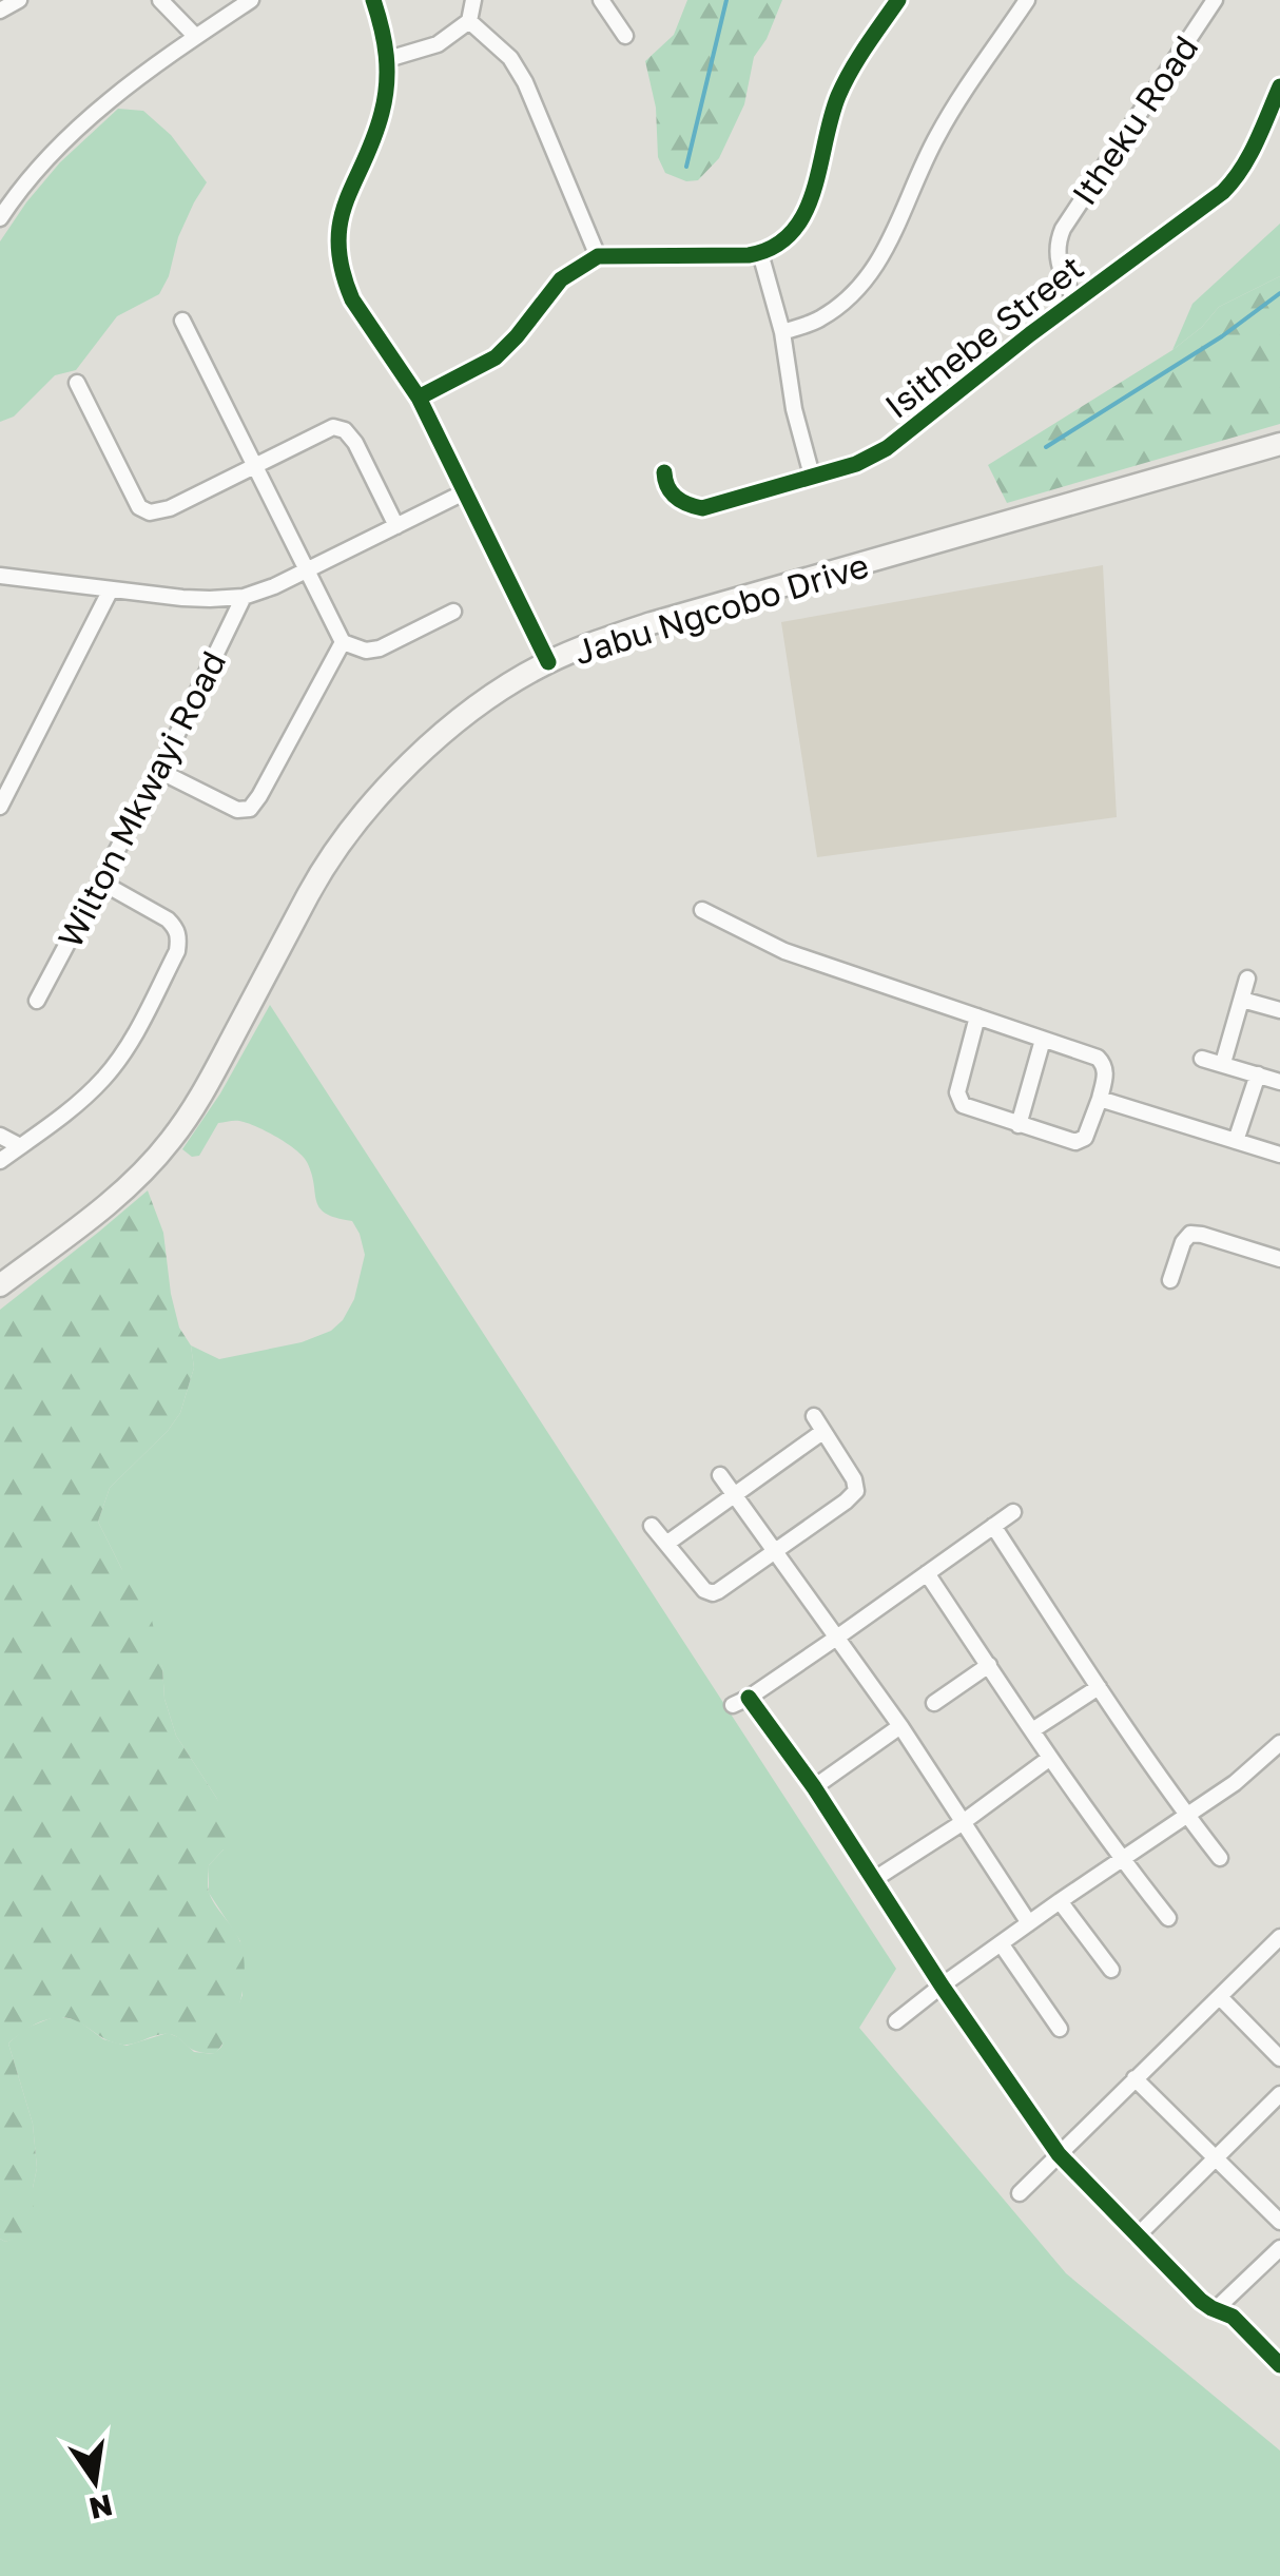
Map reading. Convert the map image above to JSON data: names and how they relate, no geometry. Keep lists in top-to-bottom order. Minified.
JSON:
{"streets":{"main road":["Jabu Ngcobo Drive"],"street":["Itheku Road","Isithebe Street","Wilton Mkwayi Road"]},"crossings":[["Itheku Road","Isithebe Street"]],"north":"bottom"}
